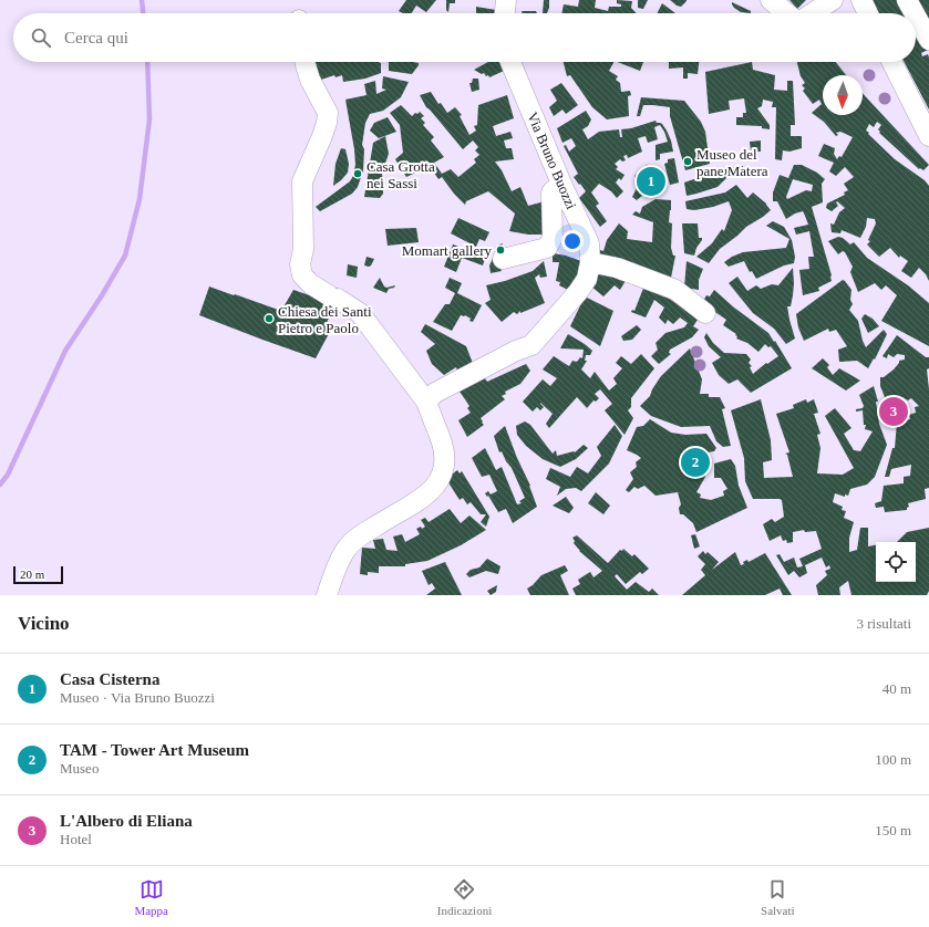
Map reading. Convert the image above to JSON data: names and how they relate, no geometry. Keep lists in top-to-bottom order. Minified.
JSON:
{"streets":{"street":["Via Bruno Buozzi"]},"places":["Museo del pane Matera","Casa Grotta nei Sassi","Momart gallery","Chiesa dei Santi Pietro e Paolo"],"scale_bar":"20 m","north":"bottom","page":{"search":"Cerca qui","pins":["1","3","2"],"scale":"20 m","heading":["Vicino","3 risultati"],"list":[{"mark":"1","name":"Casa Cisterna","note":"Museo · Via Bruno Buozzi","value":"40 m"},{"mark":"2","name":"TAM - Tower Art Museum","note":"Museo","value":"100 m"},{"mark":"3","name":"L'Albero di Eliana","note":"Hotel","value":"150 m"}],"nav":["Mappa","Indicazioni","Salvati"]}}
